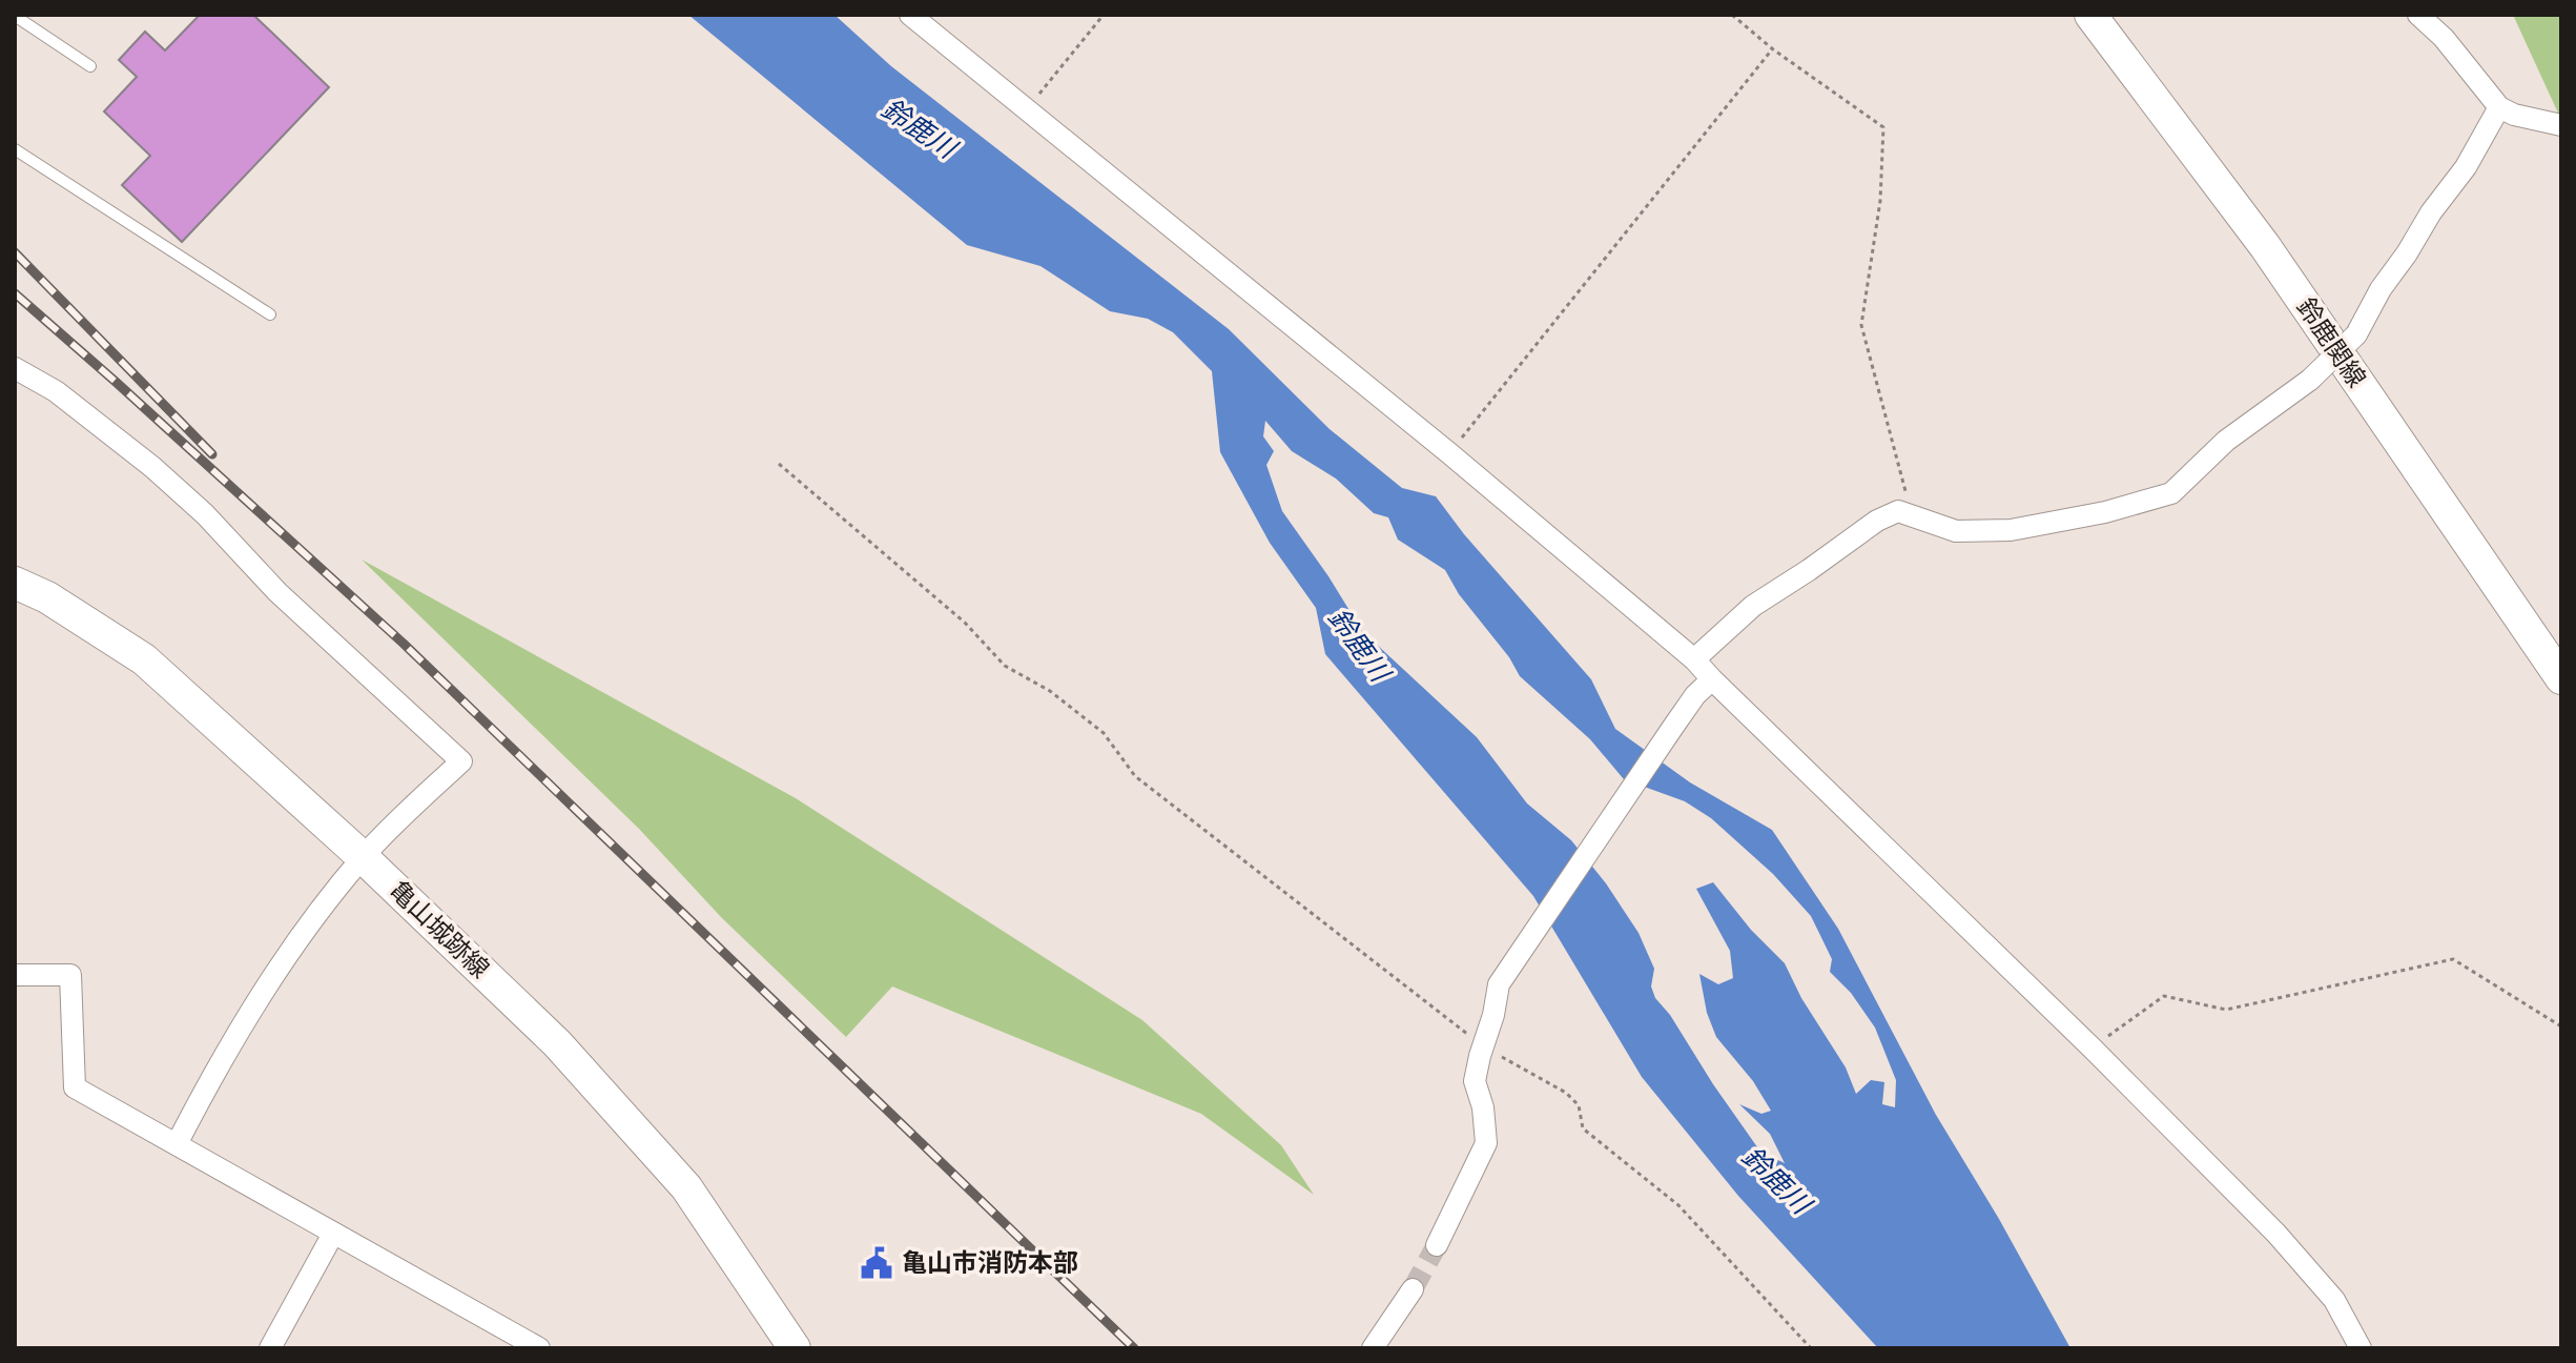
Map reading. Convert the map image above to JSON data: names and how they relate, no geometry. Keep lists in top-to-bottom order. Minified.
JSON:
{"streets":{"main road":["鈴鹿関線","亀山城跡線"]},"water":["鈴鹿川"],"places":{"public building":["亀山市消防本部"]}}
